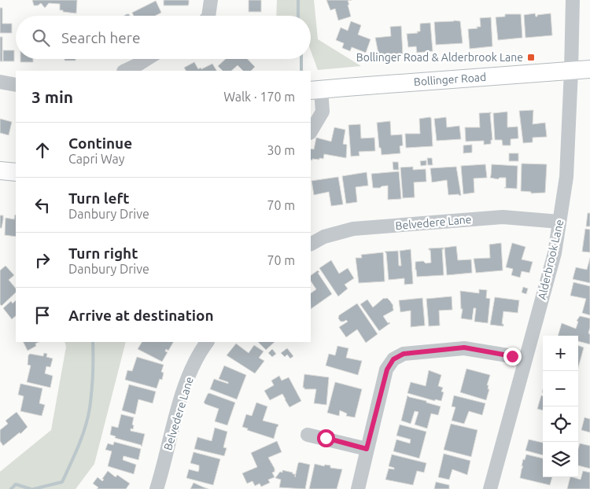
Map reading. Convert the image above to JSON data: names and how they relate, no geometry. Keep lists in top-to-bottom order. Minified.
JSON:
{"streets":{"main road":["Bollinger Road"],"street":["Belvedere Lane","Alderbrook Lane"]},"crossings":[["Bollinger Road","Alderbrook Lane"],["Belvedere Lane","Alderbrook Lane"]],"places":{"transit":["Bollinger Road & Alderbrook Lane"]},"page":{"search":"Search here","heading":["3 min","Walk · 170 m"],"list":[["Continue","Capri Way","30 m"],["Turn left","Danbury Drive","70 m"],["Turn right","Danbury Drive","70 m"],"Arrive at destination"],"map_buttons":["+","−"]}}
